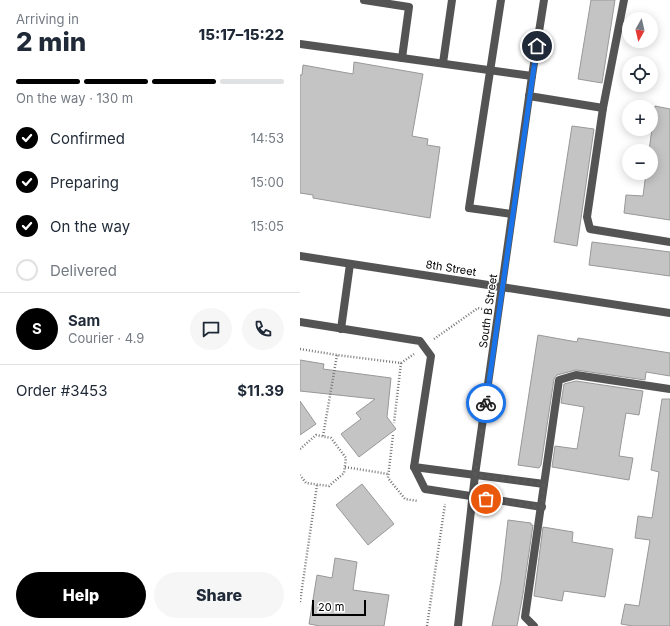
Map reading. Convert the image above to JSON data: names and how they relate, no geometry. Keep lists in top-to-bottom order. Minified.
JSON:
{"streets":{"street":["8th Street","South B Street"]},"crossings":[["8th Street","South B Street"]],"scale_bar":"20 m","north":"bottom","page":{"heading":["2 min","Arriving in","15:17–15:22"],"panel":["Sam","Courier · 4.9","Order #3453","$11.39"],"map_buttons":["+","−"],"bar":"On the way · 130 m","list":[["Confirmed","14:53"],["Preparing","15:00"],["On the way","15:05"],"Delivered"],"round":"S","buttons":["Help","Share"],"scale":"20 m"}}
